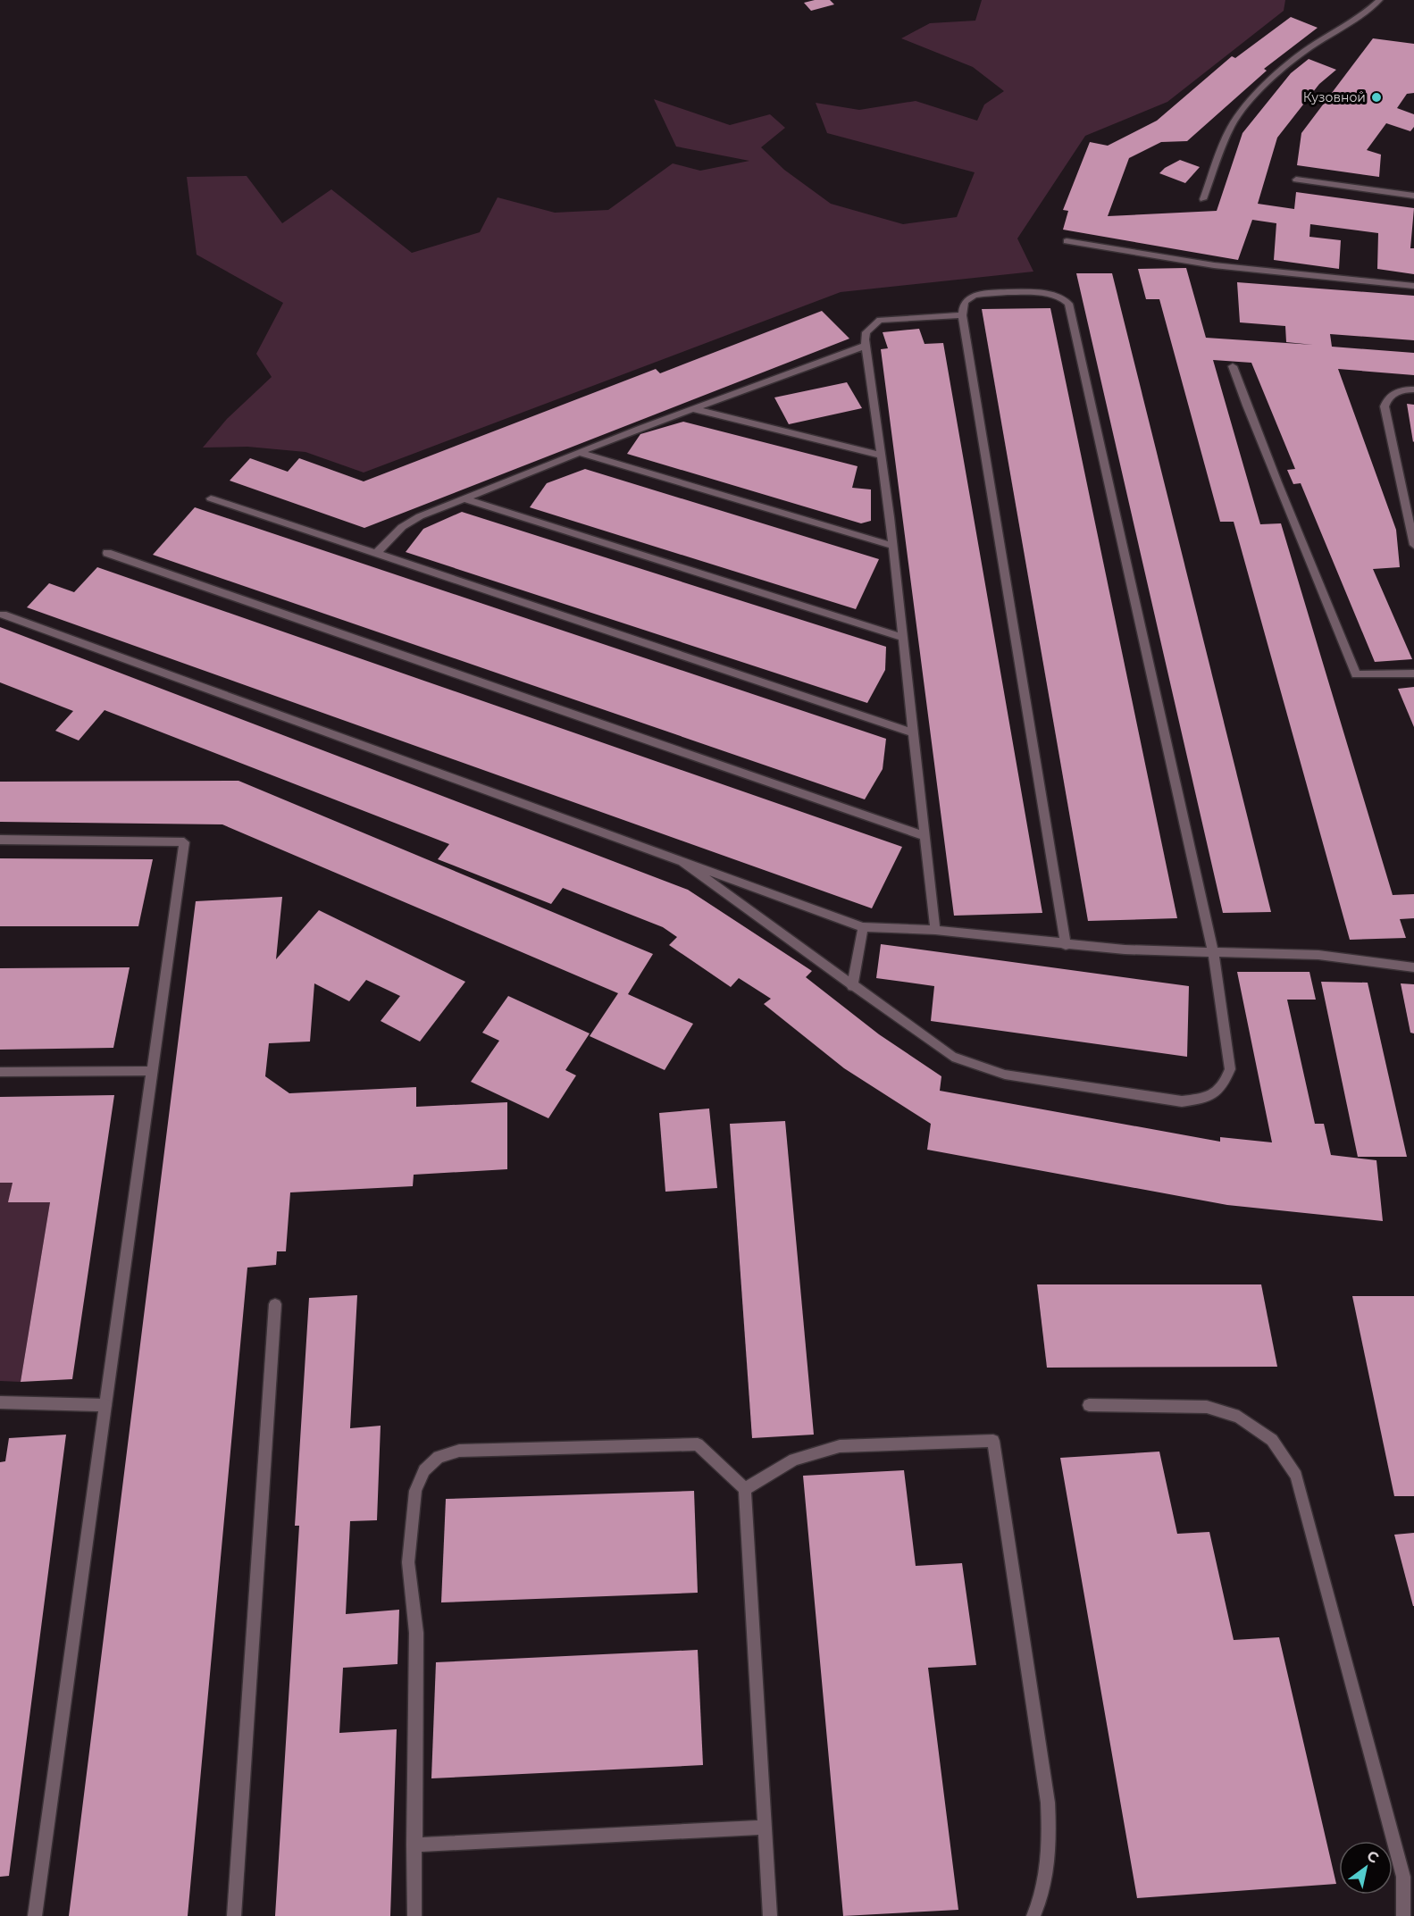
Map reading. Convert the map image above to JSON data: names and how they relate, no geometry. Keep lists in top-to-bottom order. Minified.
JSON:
{"places":["Кузовной"],"north":"top right"}
